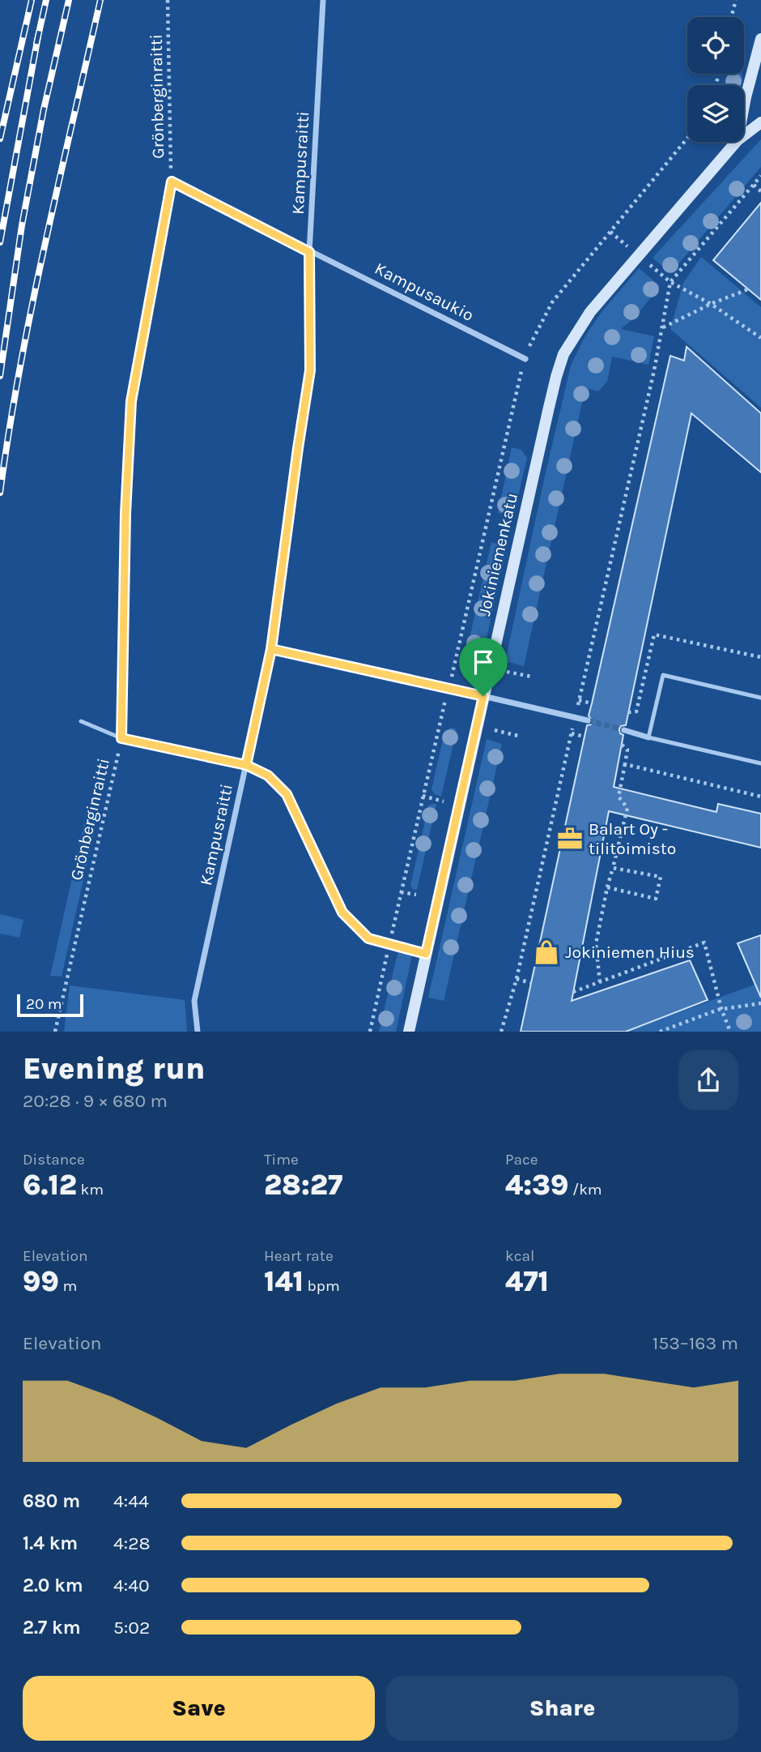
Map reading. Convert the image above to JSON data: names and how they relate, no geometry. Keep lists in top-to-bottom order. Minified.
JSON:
{"streets":{"main road":["Jokiniemenkatu"],"street":["Kampusraitti","Kampusaukio"],"path":["Grönberginraitti"]},"crossings":[["Grönberginraitti","Kampusaukio"],["Kampusraitti","Kampusaukio"]],"places":{"office":["Balart Oy - tilitoimisto"],"shop":["Jokiniemen Hius"]},"scale_bar":"20 m","page":{"scale":"20 m","heading":["Evening run","20:28 · 9 × 680 m"],"stats":[["Distance","6.12 km"],["Time","28:27"],["Pace","4:39 /km"],["Elevation","99 m"],["Heart rate","141 bpm"],["kcal","471"]],"chart":["Elevation","153–163 m"],"list":[{"name":"680 m","note":"4:44"},{"name":"1.4 km","note":"4:28"},{"name":"2.0 km","note":"4:40"},{"name":"2.7 km","note":"5:02"}],"buttons":["Save","Share"]}}
